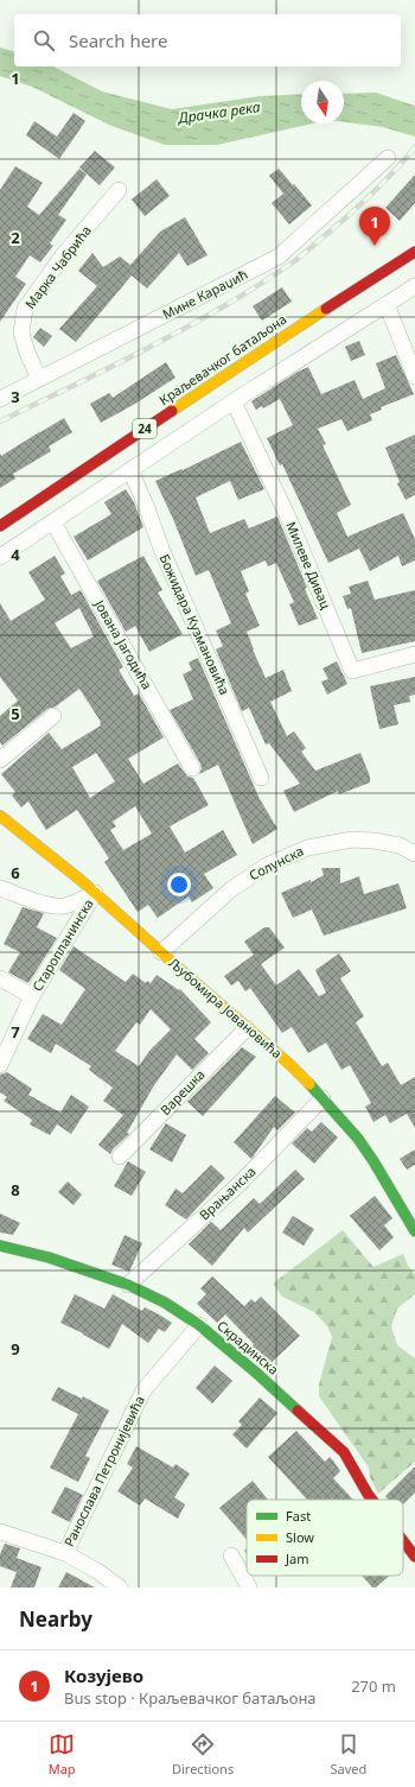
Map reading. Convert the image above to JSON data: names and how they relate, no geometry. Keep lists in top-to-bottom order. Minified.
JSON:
{"streets":{"street":["Марка Чабрића","Мине Караџић","Краљевачког батаљона","24","Милеве Дивац","Божидара Кузмановића","Јована Јагодића","Солунска","Старопланинска","Љубомира Јовановића","Варешка","Врањанска","Скрадинска","Ранослава Петронијевића"]},"crossings":[["Марка Чабрића","Мине Караџић"],["Солунска","Љубомира Јовановића"],["Старопланинска","Љубомира Јовановића"],["Љубомира Јовановића","Варешка"],["Љубомира Јовановића","Врањанска"],["Врањанска","Скрадинска"],["Скрадинска","Ранослава Петронијевића"]],"water":["Драчка река"],"legend":["Fast","Slow","Jam"],"north":"bottom","page":{"search":"Search here","pins":"1","heading":"Nearby","list":[{"mark":"1","name":"Козујево","note":"Bus stop · Краљевачког батаљона","value":"270 m"}],"nav":["Map","Directions","Saved"]},"grid":{"rows":["1","2","3","4","5","6","7","8","9"]}}
